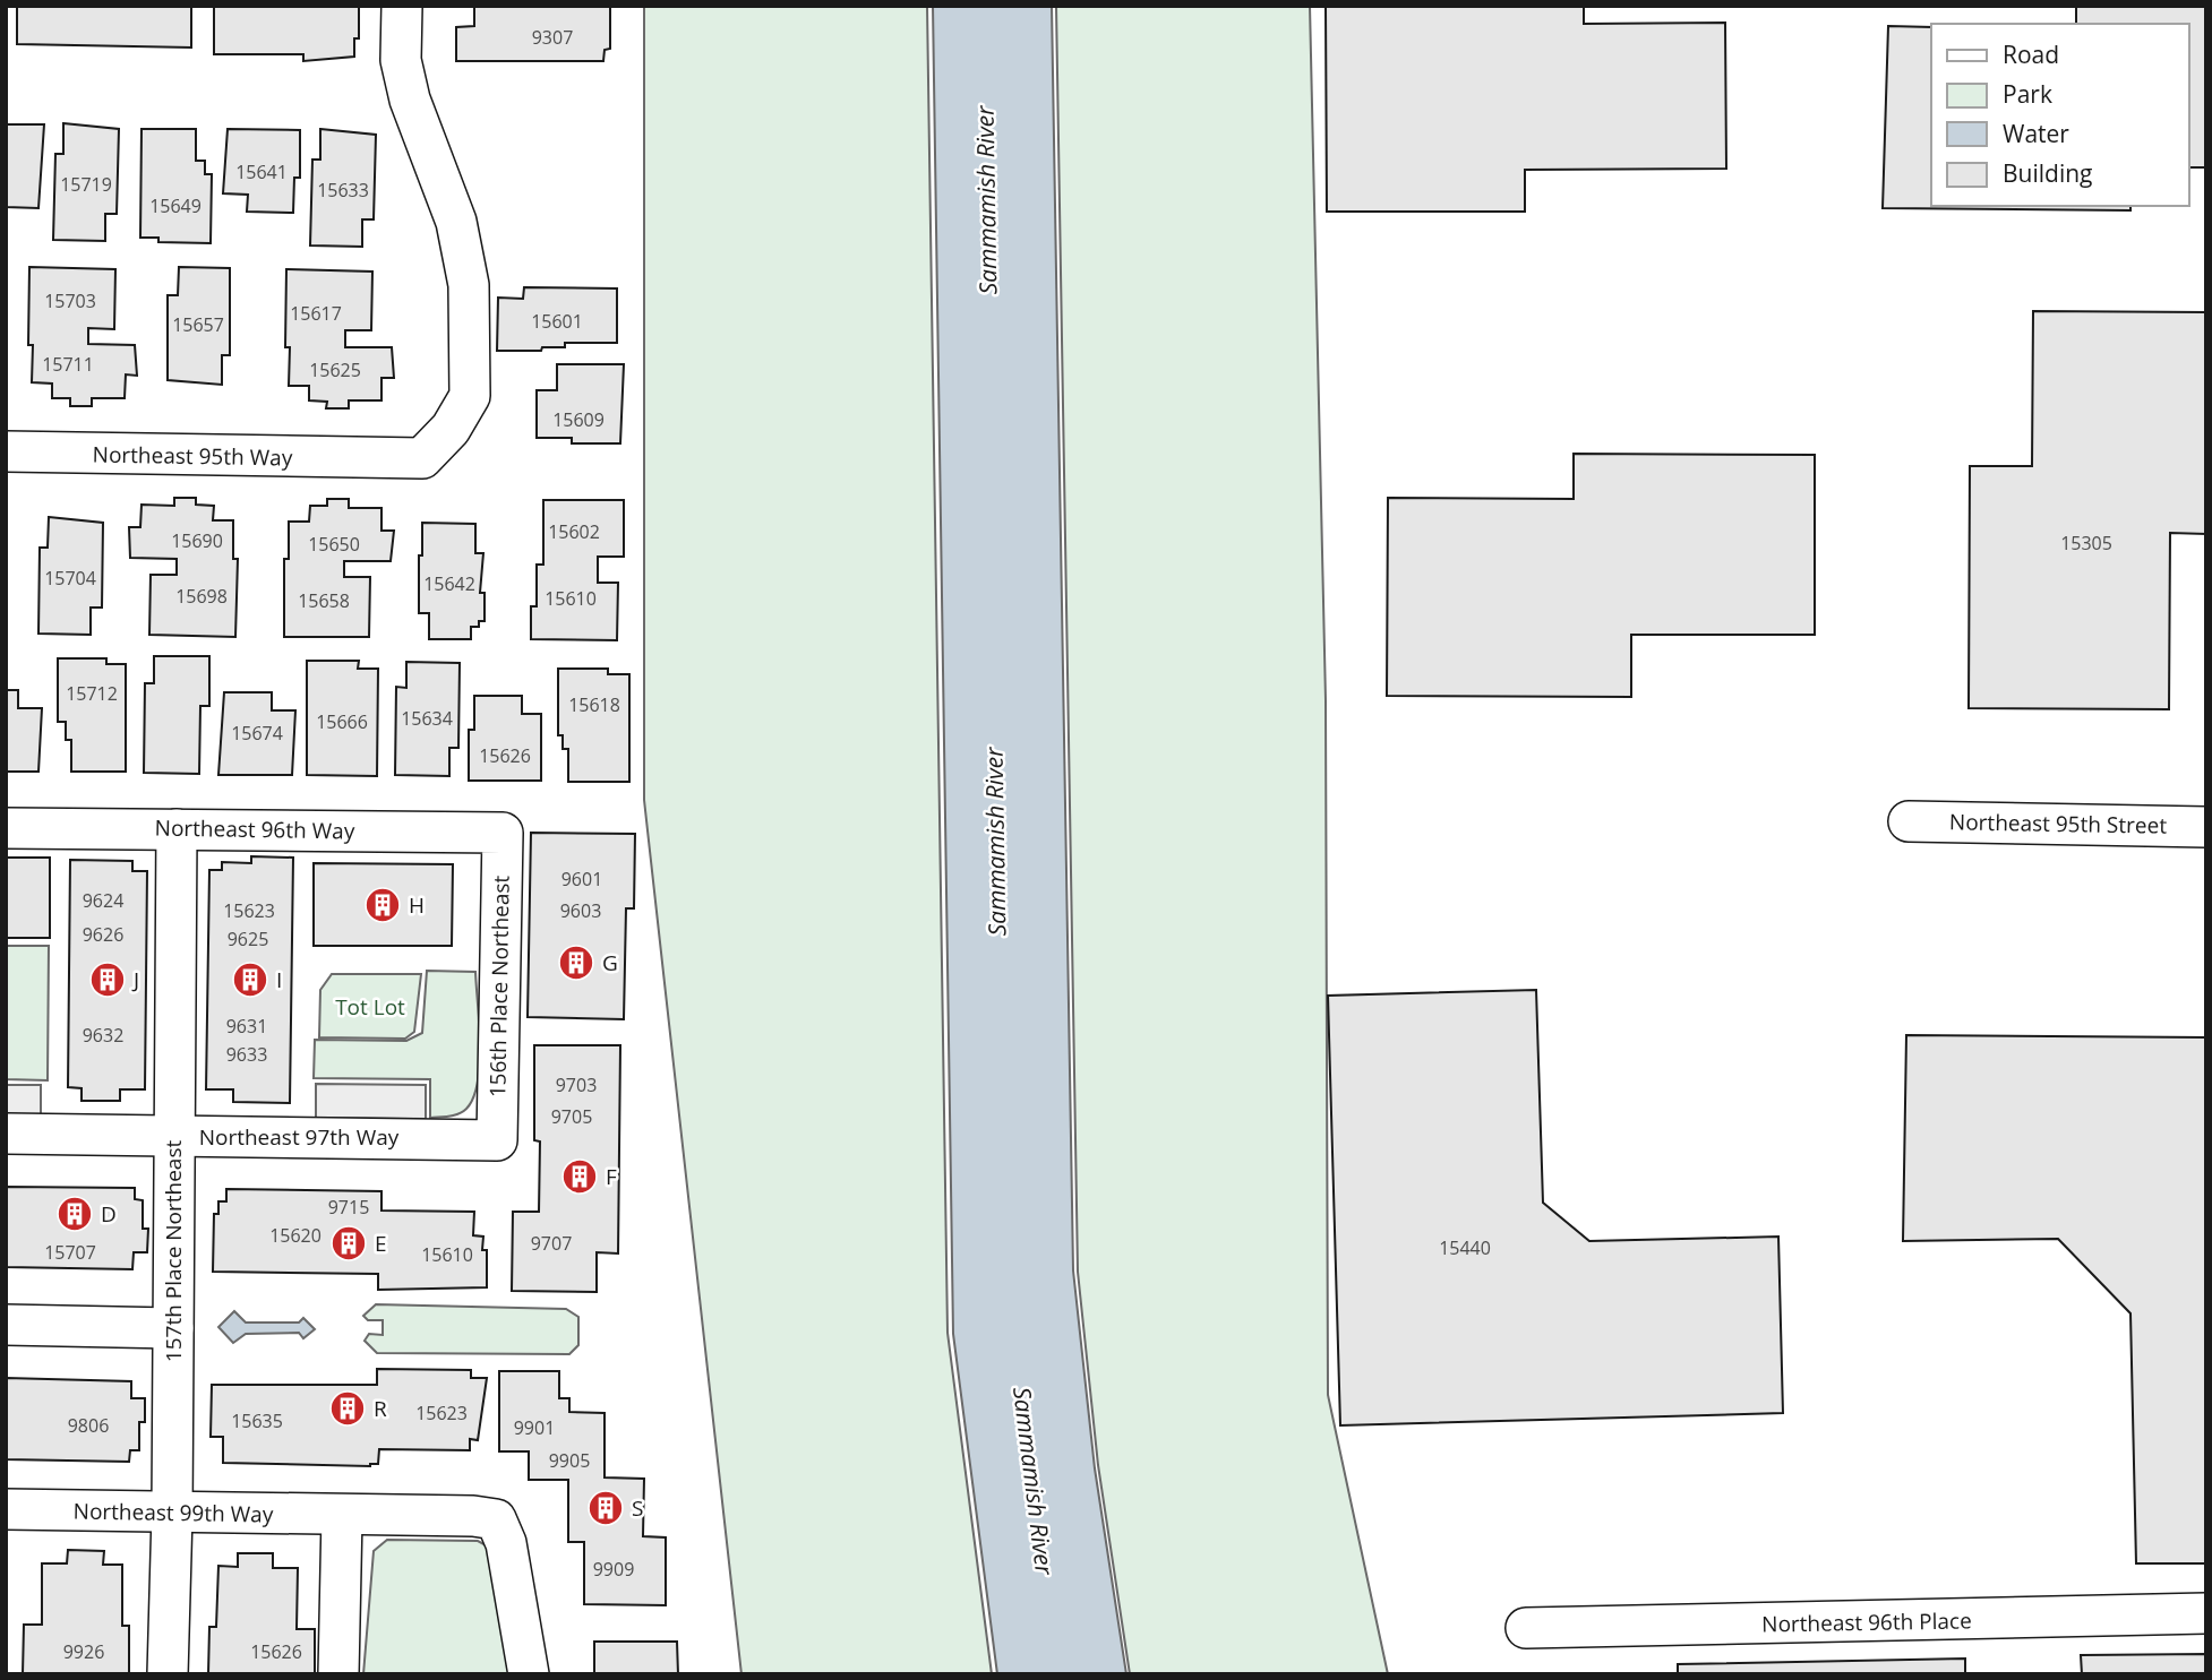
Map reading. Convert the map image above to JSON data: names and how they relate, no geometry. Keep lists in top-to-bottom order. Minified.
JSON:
{"streets":{"street":["Northeast 95th Way","Northeast 95th Street","Northeast 96th Way","156th Place Northeast","Northeast 97th Way","157th Place Northeast","Northeast 99th Way","Northeast 96th Place"]},"crossings":[["Northeast 96th Way","156th Place Northeast"],["Northeast 96th Way","157th Place Northeast"],["156th Place Northeast","Northeast 97th Way"],["Northeast 97th Way","157th Place Northeast"],["157th Place Northeast","Northeast 99th Way"]],"water":["Sammamish River"],"parks":["Tot Lot"],"places":{"building":["H","G","J","I","F","D","E","R","S"]},"house_numbers":["9307","15641","15719","15633","15649","15703","15617","15601","15657","15711","15625","15609","15602","15690","15305","15650","15704","15642","15698","15610","15658","15712","15618","15634","15666","15674","15626","9601","9624","15623","9603","9626","9625","9631","9632","9633","9703","9705","9715","15620","9707","15440","15707","15610","15623","15635","9806","9901","9905","9909","9926","15626"],"legend":["Road","Park","Water","Building"]}
